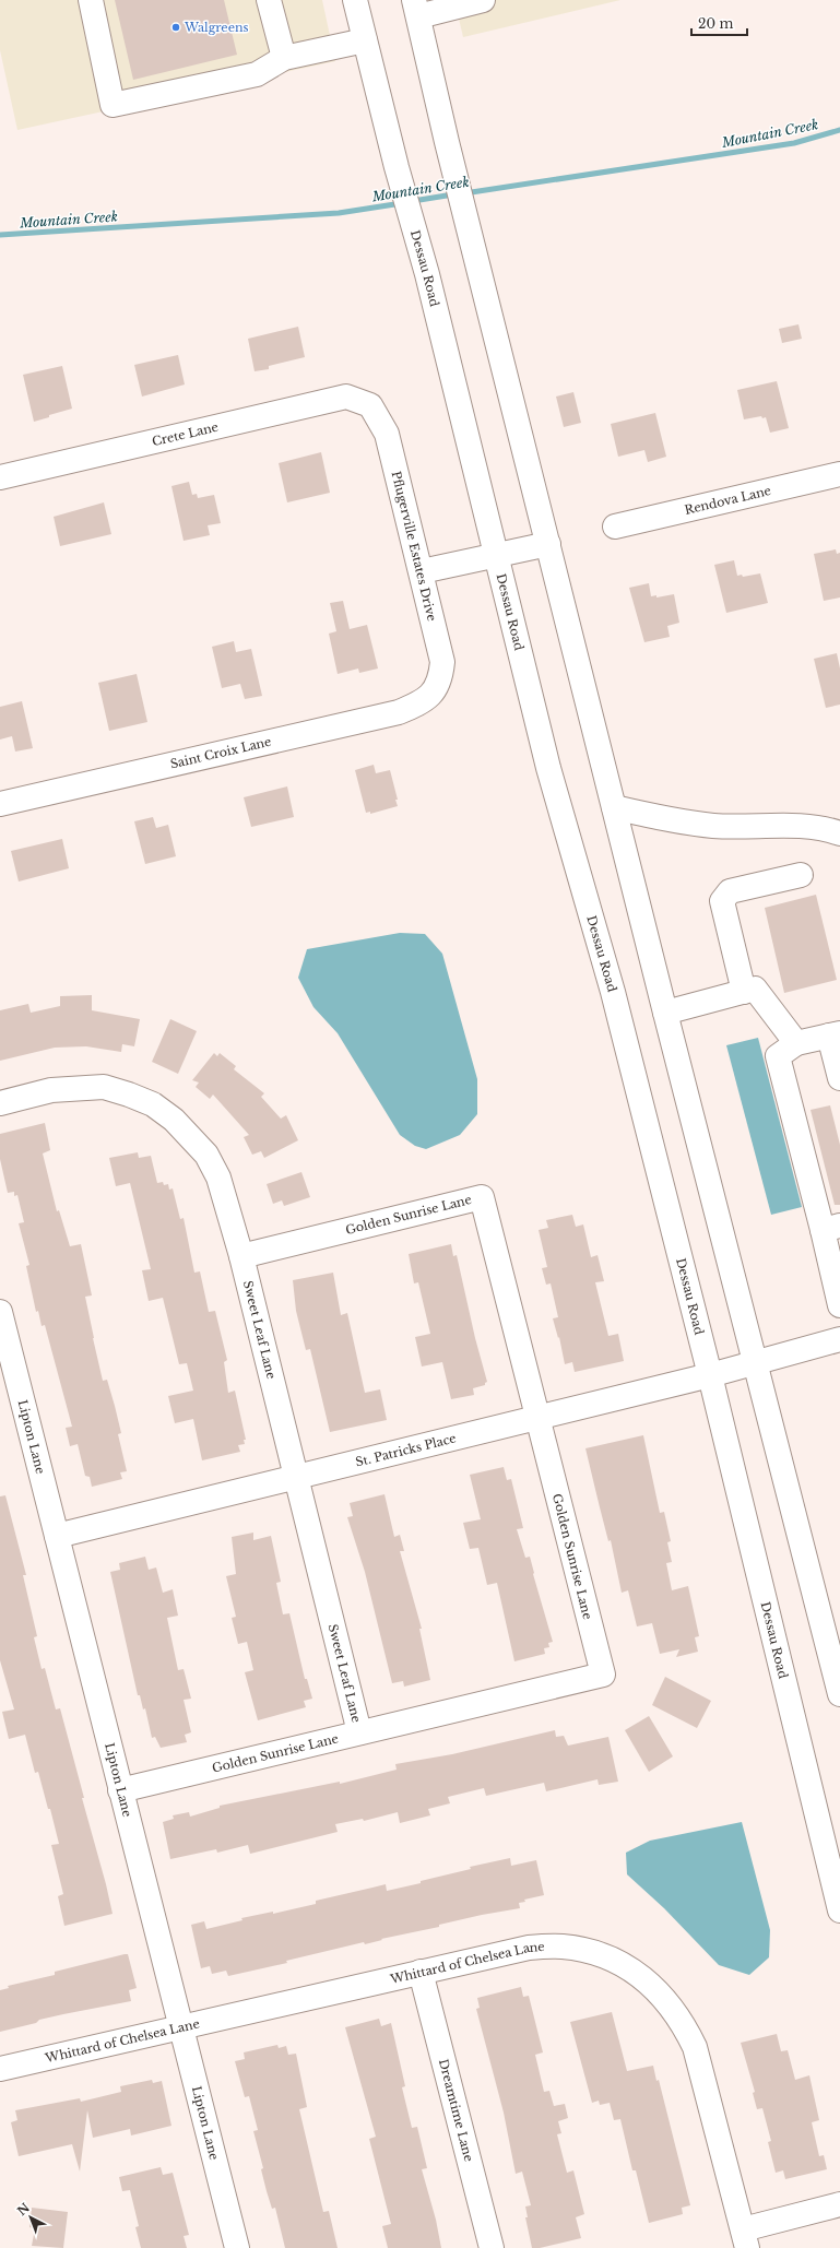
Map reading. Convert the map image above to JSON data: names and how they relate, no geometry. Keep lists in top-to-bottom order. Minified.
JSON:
{"streets":{"street":["Dessau Road","Crete Lane","Rendova Lane","Pflugerville Estates Drive","Saint Croix Lane","Golden Sunrise Lane","Sweet Leaf Lane","Lipton Lane","St. Patricks Place","Whittard of Chelsea Lane","Dreamtime Lane"]},"crossings":[["Dessau Road","St. Patricks Place"],["Crete Lane","Pflugerville Estates Drive"],["Pflugerville Estates Drive","Saint Croix Lane"],["Golden Sunrise Lane","Sweet Leaf Lane"],["Golden Sunrise Lane","Lipton Lane"],["Golden Sunrise Lane","St. Patricks Place"],["Sweet Leaf Lane","St. Patricks Place"],["Lipton Lane","St. Patricks Place"],["Lipton Lane","Whittard of Chelsea Lane"],["Whittard of Chelsea Lane","Dreamtime Lane"]],"water":["Mountain Creek"],"places":["Walgreens"],"scale_bar":"20 m","north":"top left"}
